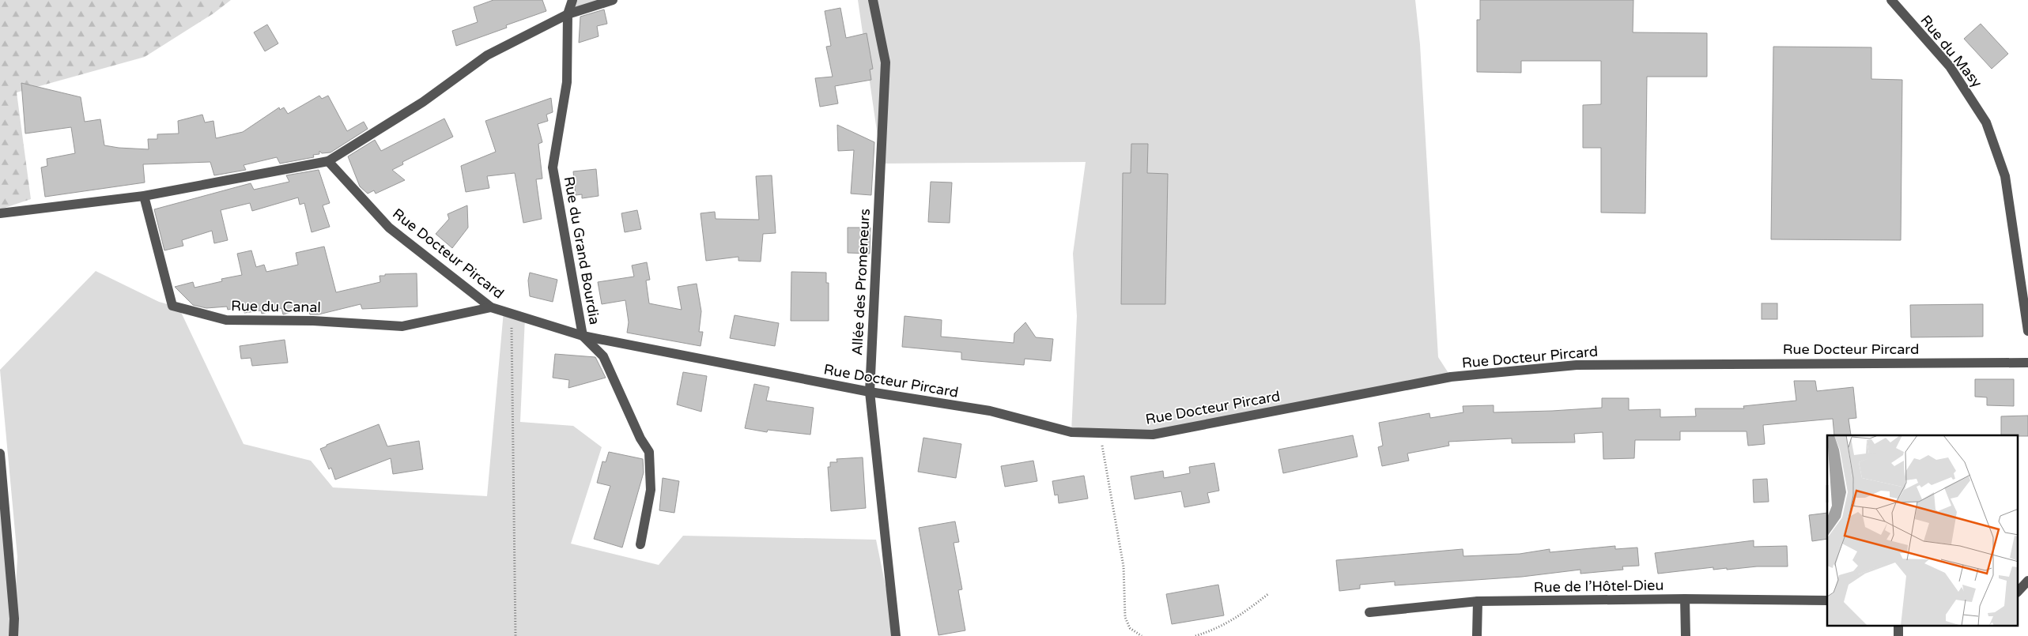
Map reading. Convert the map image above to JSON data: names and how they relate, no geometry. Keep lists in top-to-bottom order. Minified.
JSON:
{"streets":{"street":["Rue du Masy","Rue du Grand Bourdia","Rue Docteur Pircard","Allée des Promeneurs","Rue du Canal","Rue de l’Hôtel-Dieu"]},"crossings":[["Rue du Grand Bourdia","Rue Docteur Pircard"],["Rue Docteur Pircard","Allée des Promeneurs"],["Rue Docteur Pircard","Rue du Canal"]]}
